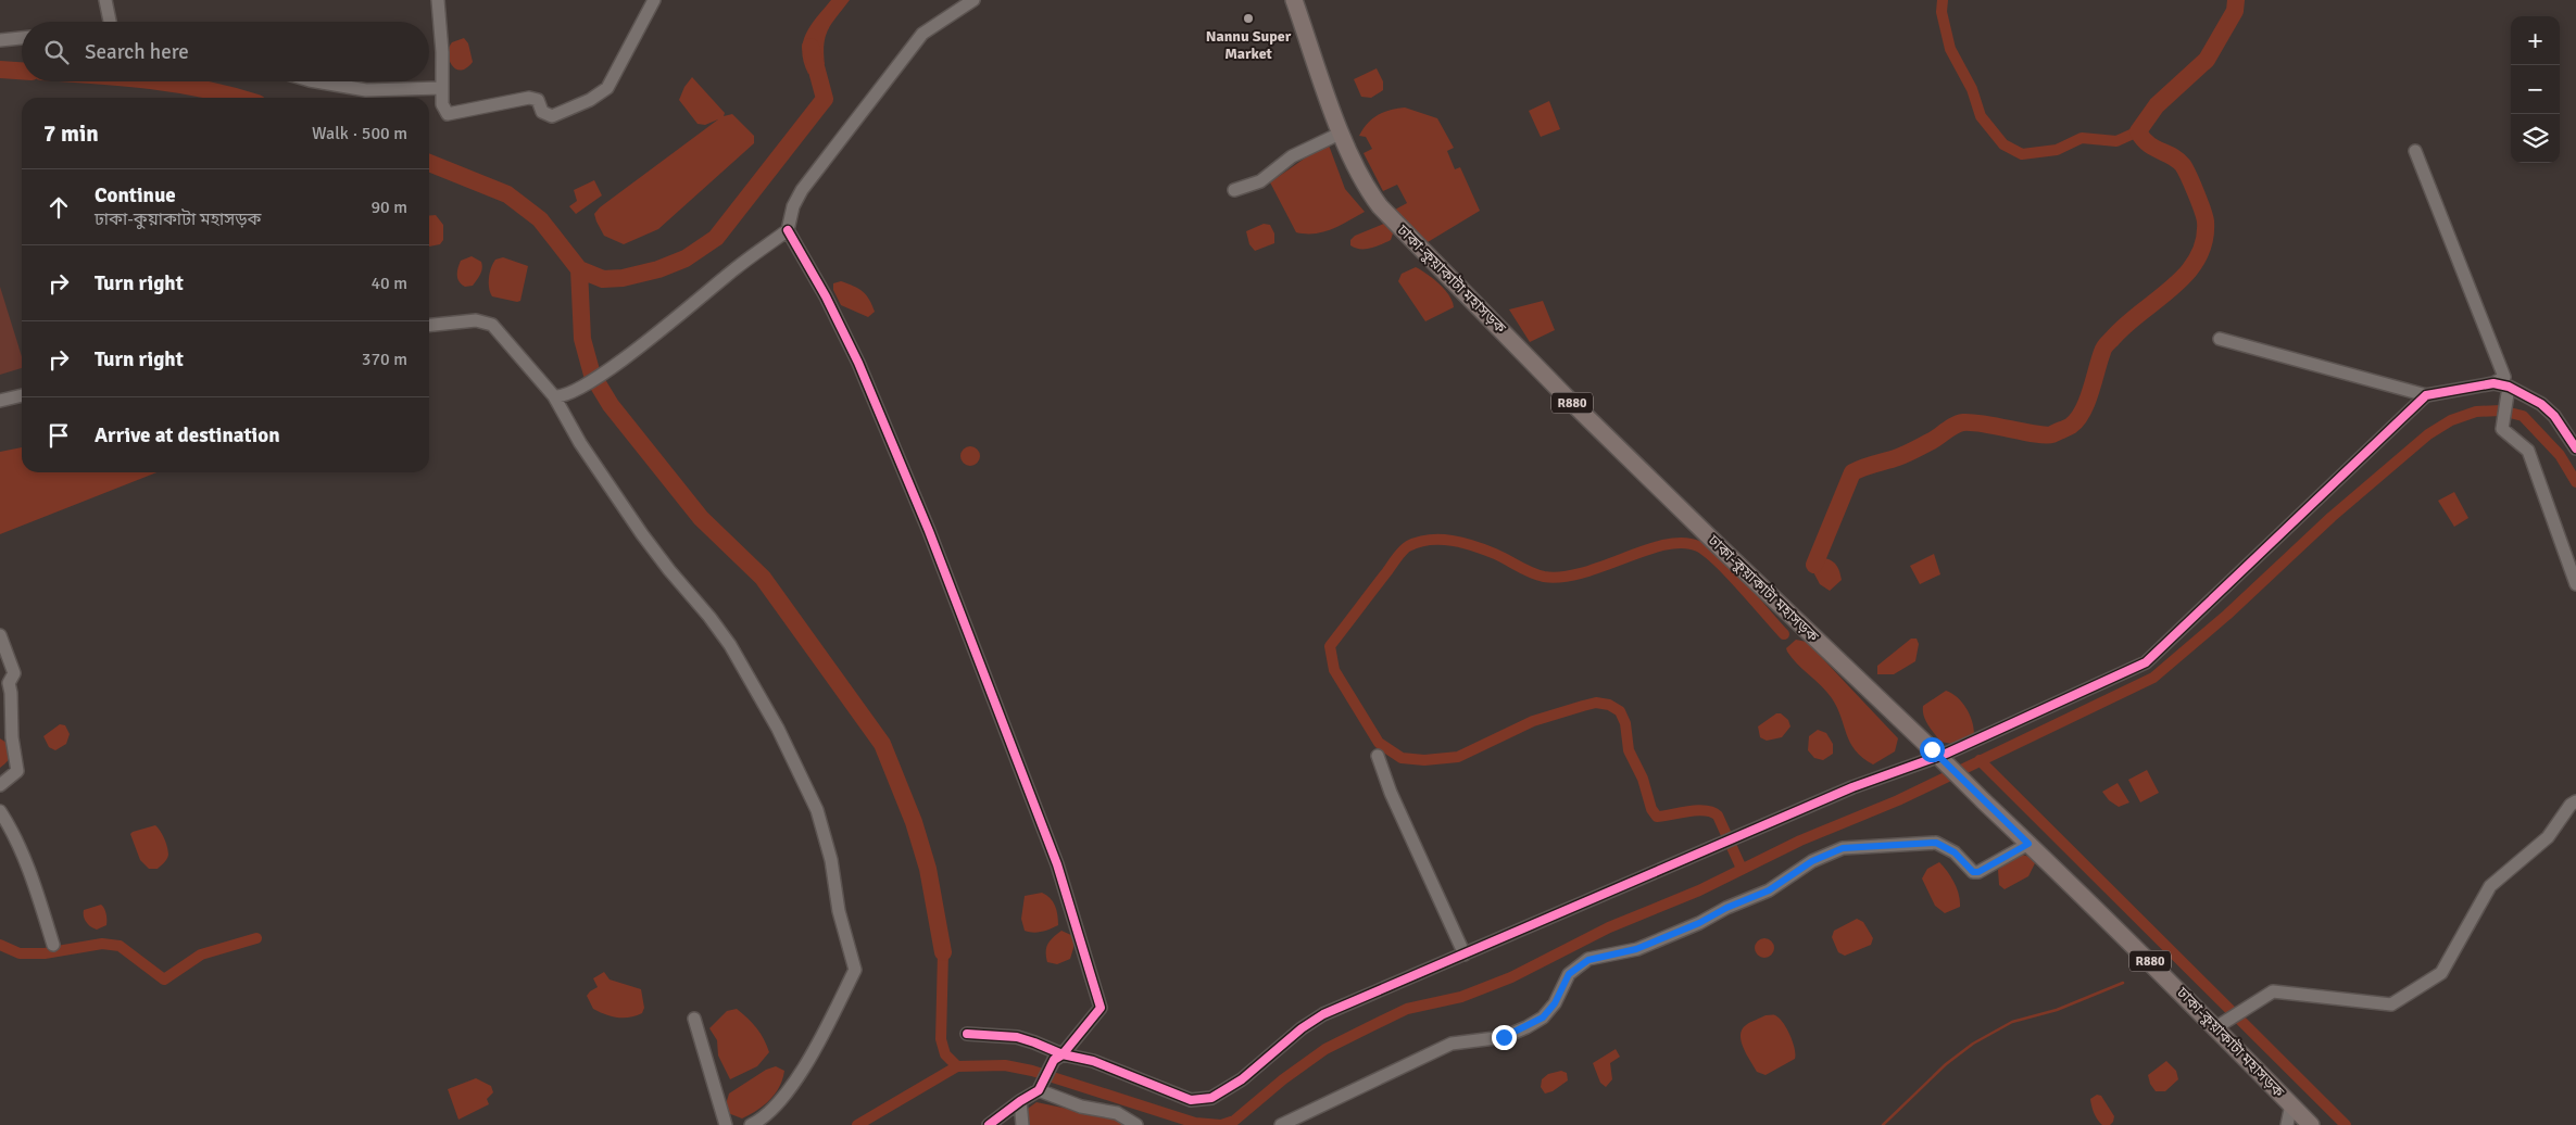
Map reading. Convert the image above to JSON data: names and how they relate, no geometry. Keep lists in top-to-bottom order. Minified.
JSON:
{"streets":{"main road":["ঢাকা-কুয়াকাটা মহাসড়ক","R880"]},"places":["Nannu Super Market"],"page":{"map_buttons":["+","−"],"search":"Search here","heading":["7 min","Walk · 500 m"],"list":[["Continue","ঢাকা-কুয়াকাটা মহাসড়ক","90 m"],["Turn right","40 m"],["Turn right","370 m"],"Arrive at destination"]}}
